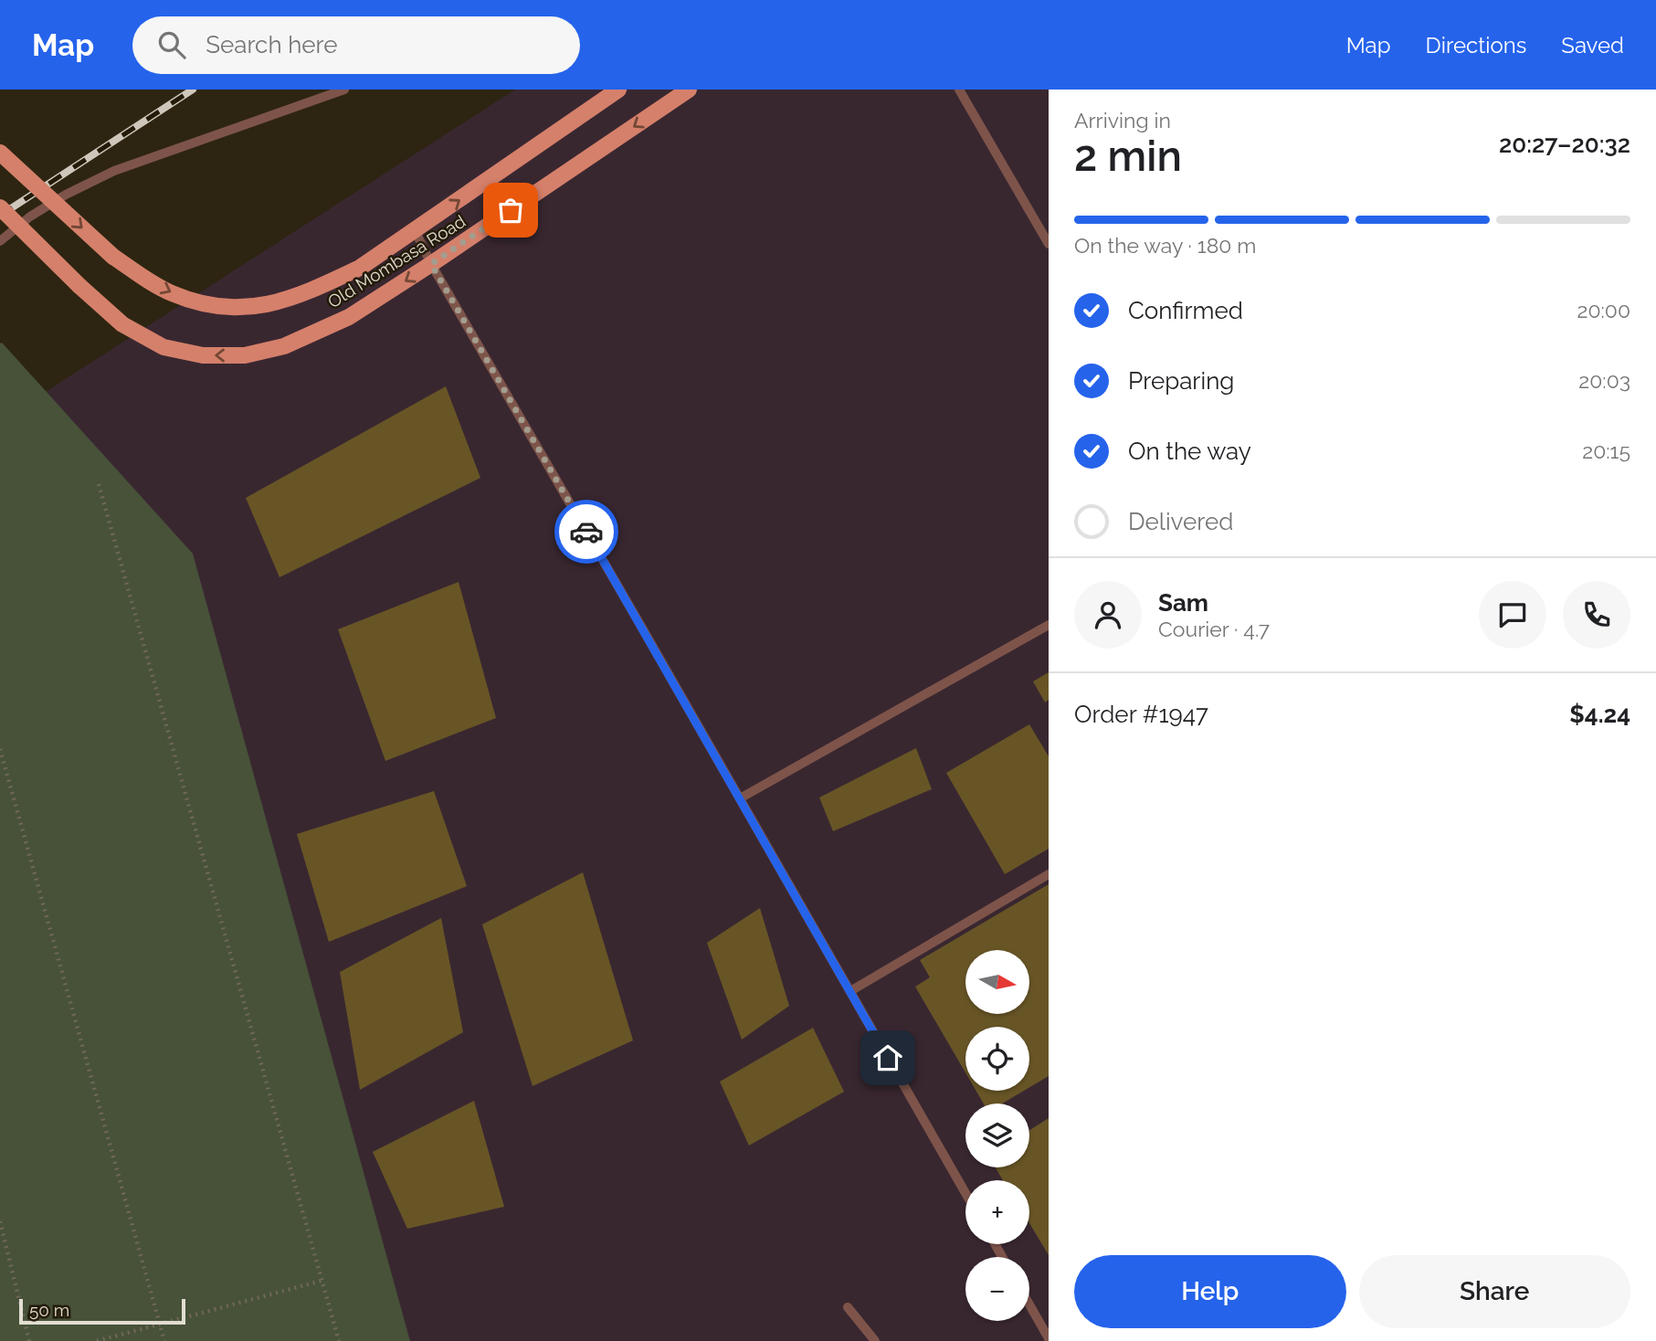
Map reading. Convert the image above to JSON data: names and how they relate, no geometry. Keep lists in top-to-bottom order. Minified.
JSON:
{"streets":{"main road":["Old Mombasa Road"]},"scale_bar":"50 m","north":"right","page":{"header":"Map","search":"Search here","nav":["Map","Directions","Saved"],"heading":["2 min","Arriving in","20:27–20:32"],"panel":["Sam","Courier · 4.7","Order #1947","$4.24"],"bar":"On the way · 180 m","list":[["Confirmed","20:00"],["Preparing","20:03"],["On the way","20:15"],"Delivered"],"map_buttons":["+","−"],"buttons":["Help","Share"],"scale":"50 m"}}
